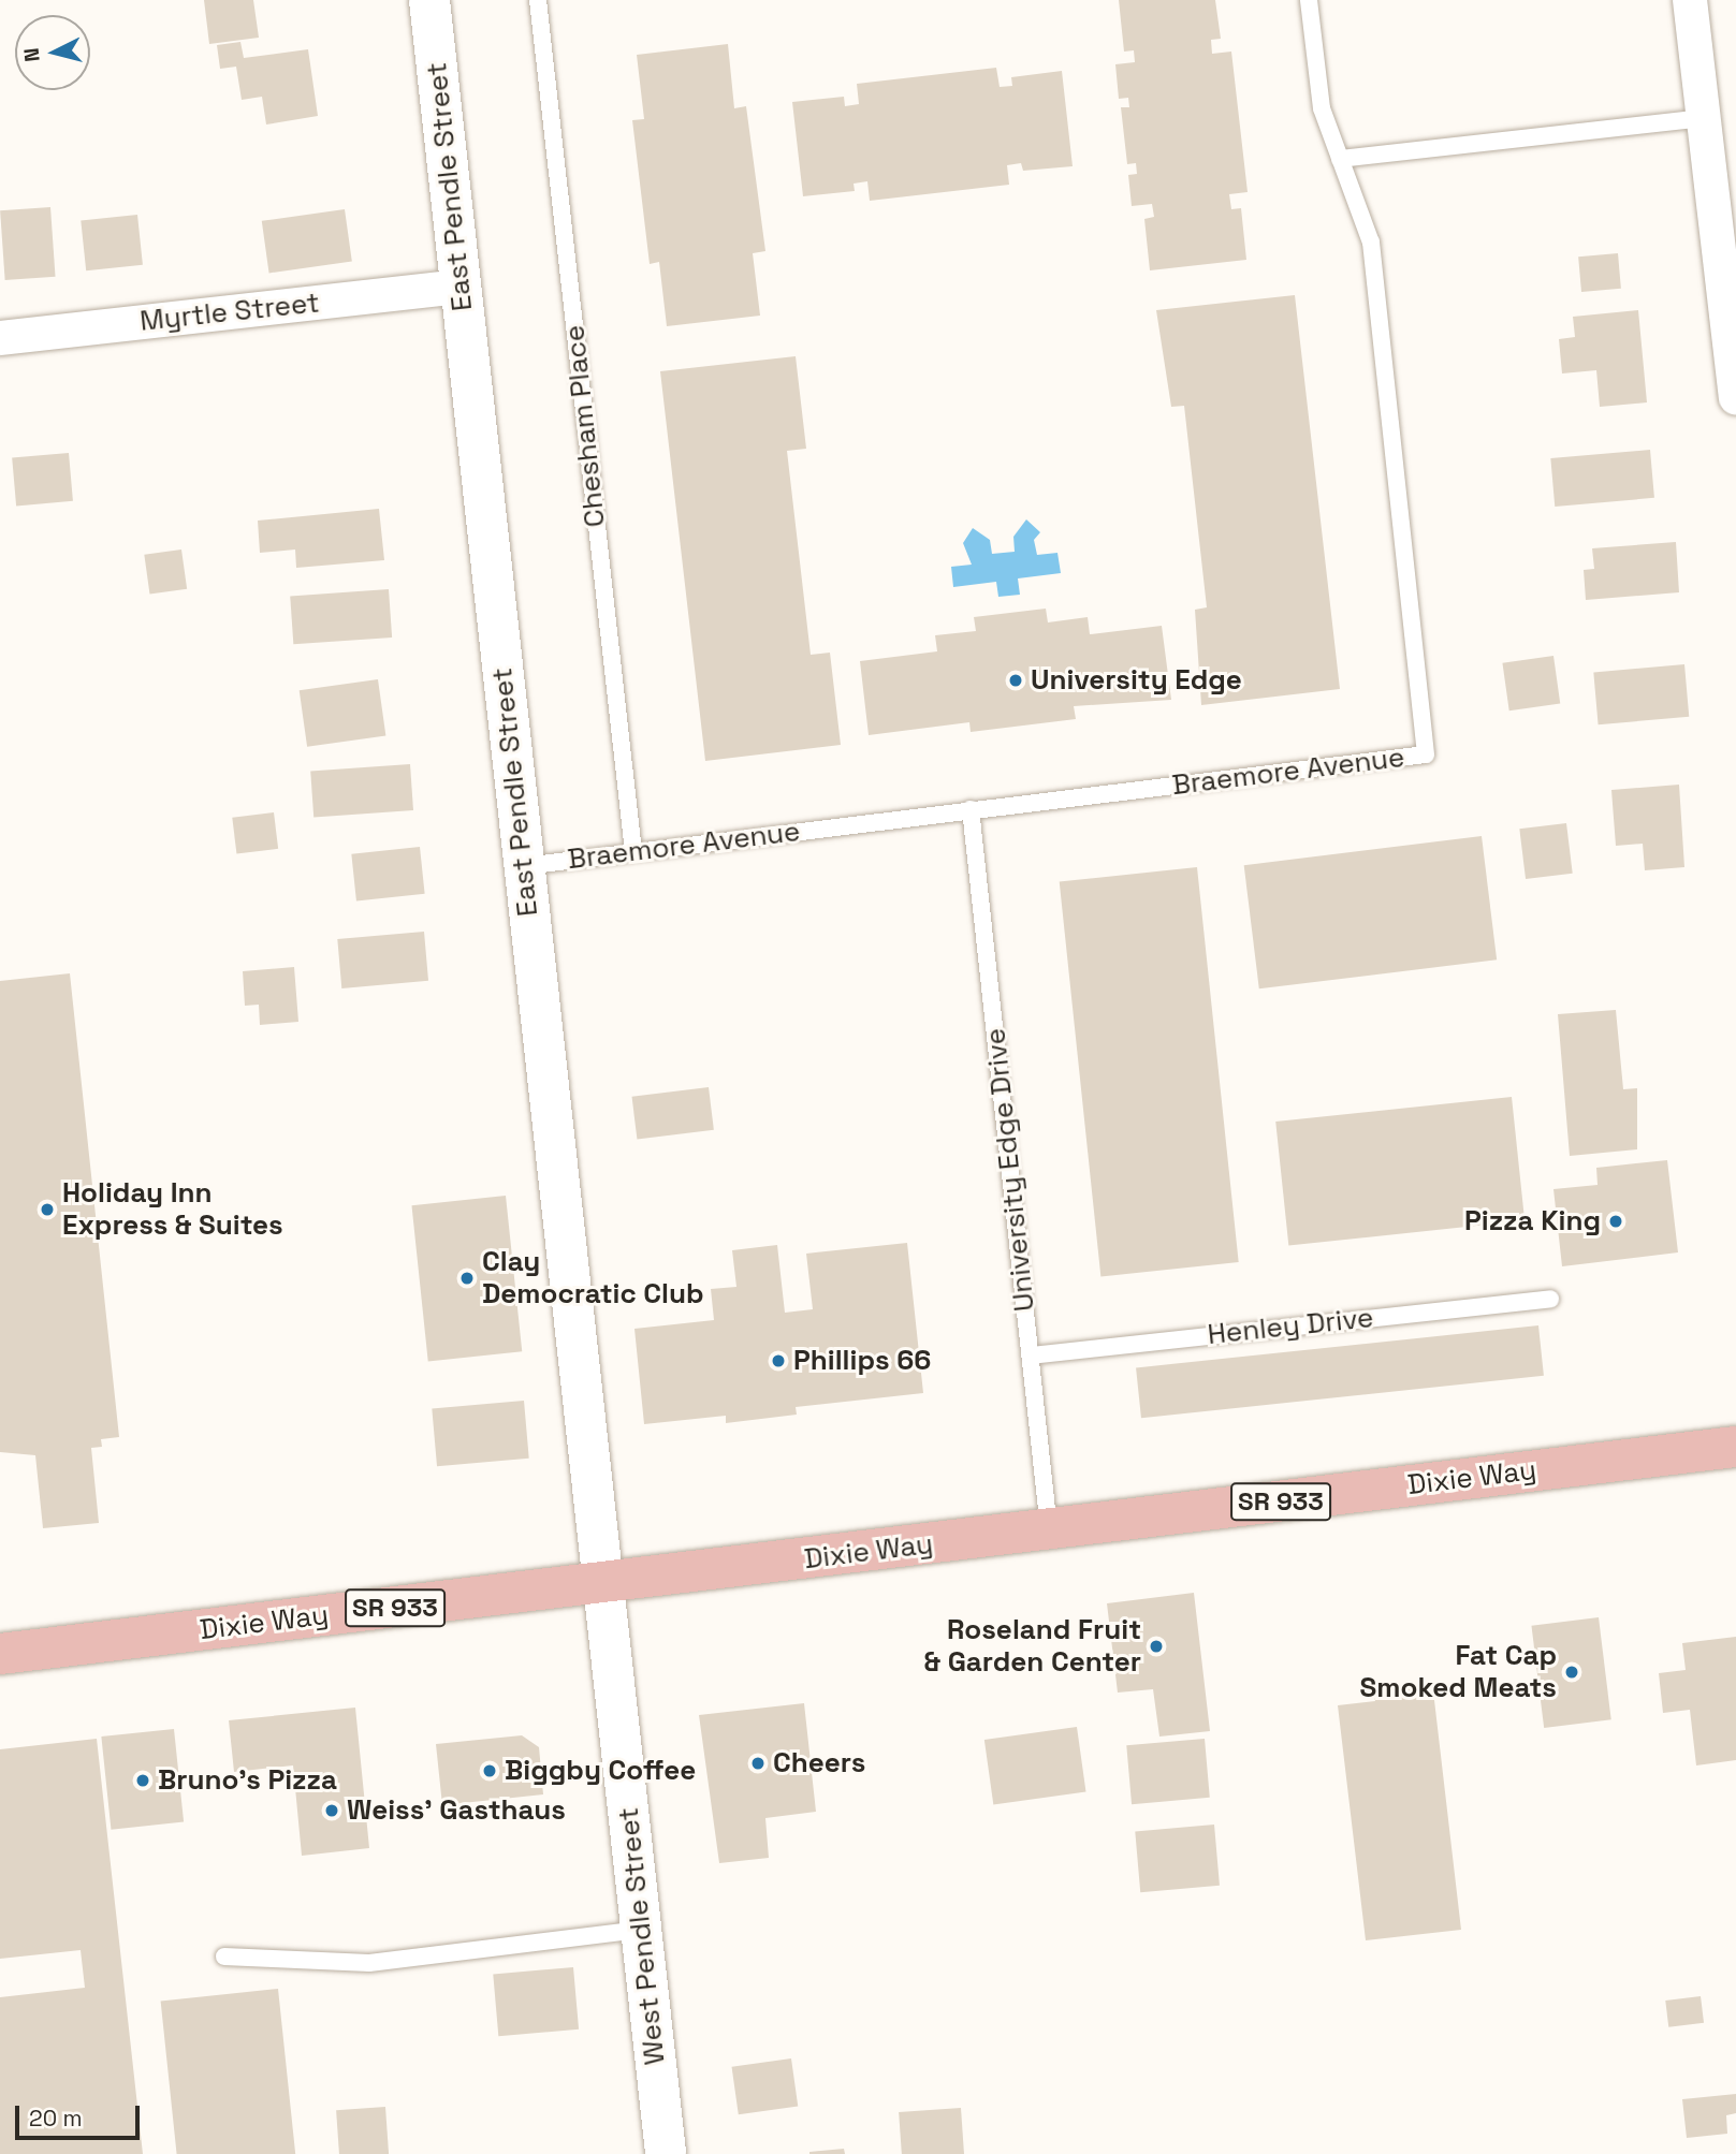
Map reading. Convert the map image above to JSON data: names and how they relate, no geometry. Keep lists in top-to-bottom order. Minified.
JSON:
{"streets":{"main road":["Dixie Way","SR 933"],"street":["East Pendle Street","Myrtle Street","West Pendle Street"],"lane":["Chesham Place","Braemore Avenue","University Edge Drive","Henley Drive"]},"crossings":[["East Pendle Street","Myrtle Street"],["East Pendle Street","Braemore Avenue"],["East Pendle Street","Dixie Way"],["East Pendle Street","West Pendle Street"],["Chesham Place","Braemore Avenue"],["Braemore Avenue","University Edge Drive"],["University Edge Drive","Henley Drive"],["University Edge Drive","Dixie Way"],["Dixie Way","West Pendle Street"]],"places":["University Edge","Holiday Inn Express & Suites","Pizza King","Clay Democratic Club","Phillips 66","Roseland Fruit & Garden Center","Fat Cap Smoked Meats","Cheers","Biggby Coffee","Bruno's Pizza","Weiss' Gasthaus"],"scale_bar":"20 m","north":"left"}
